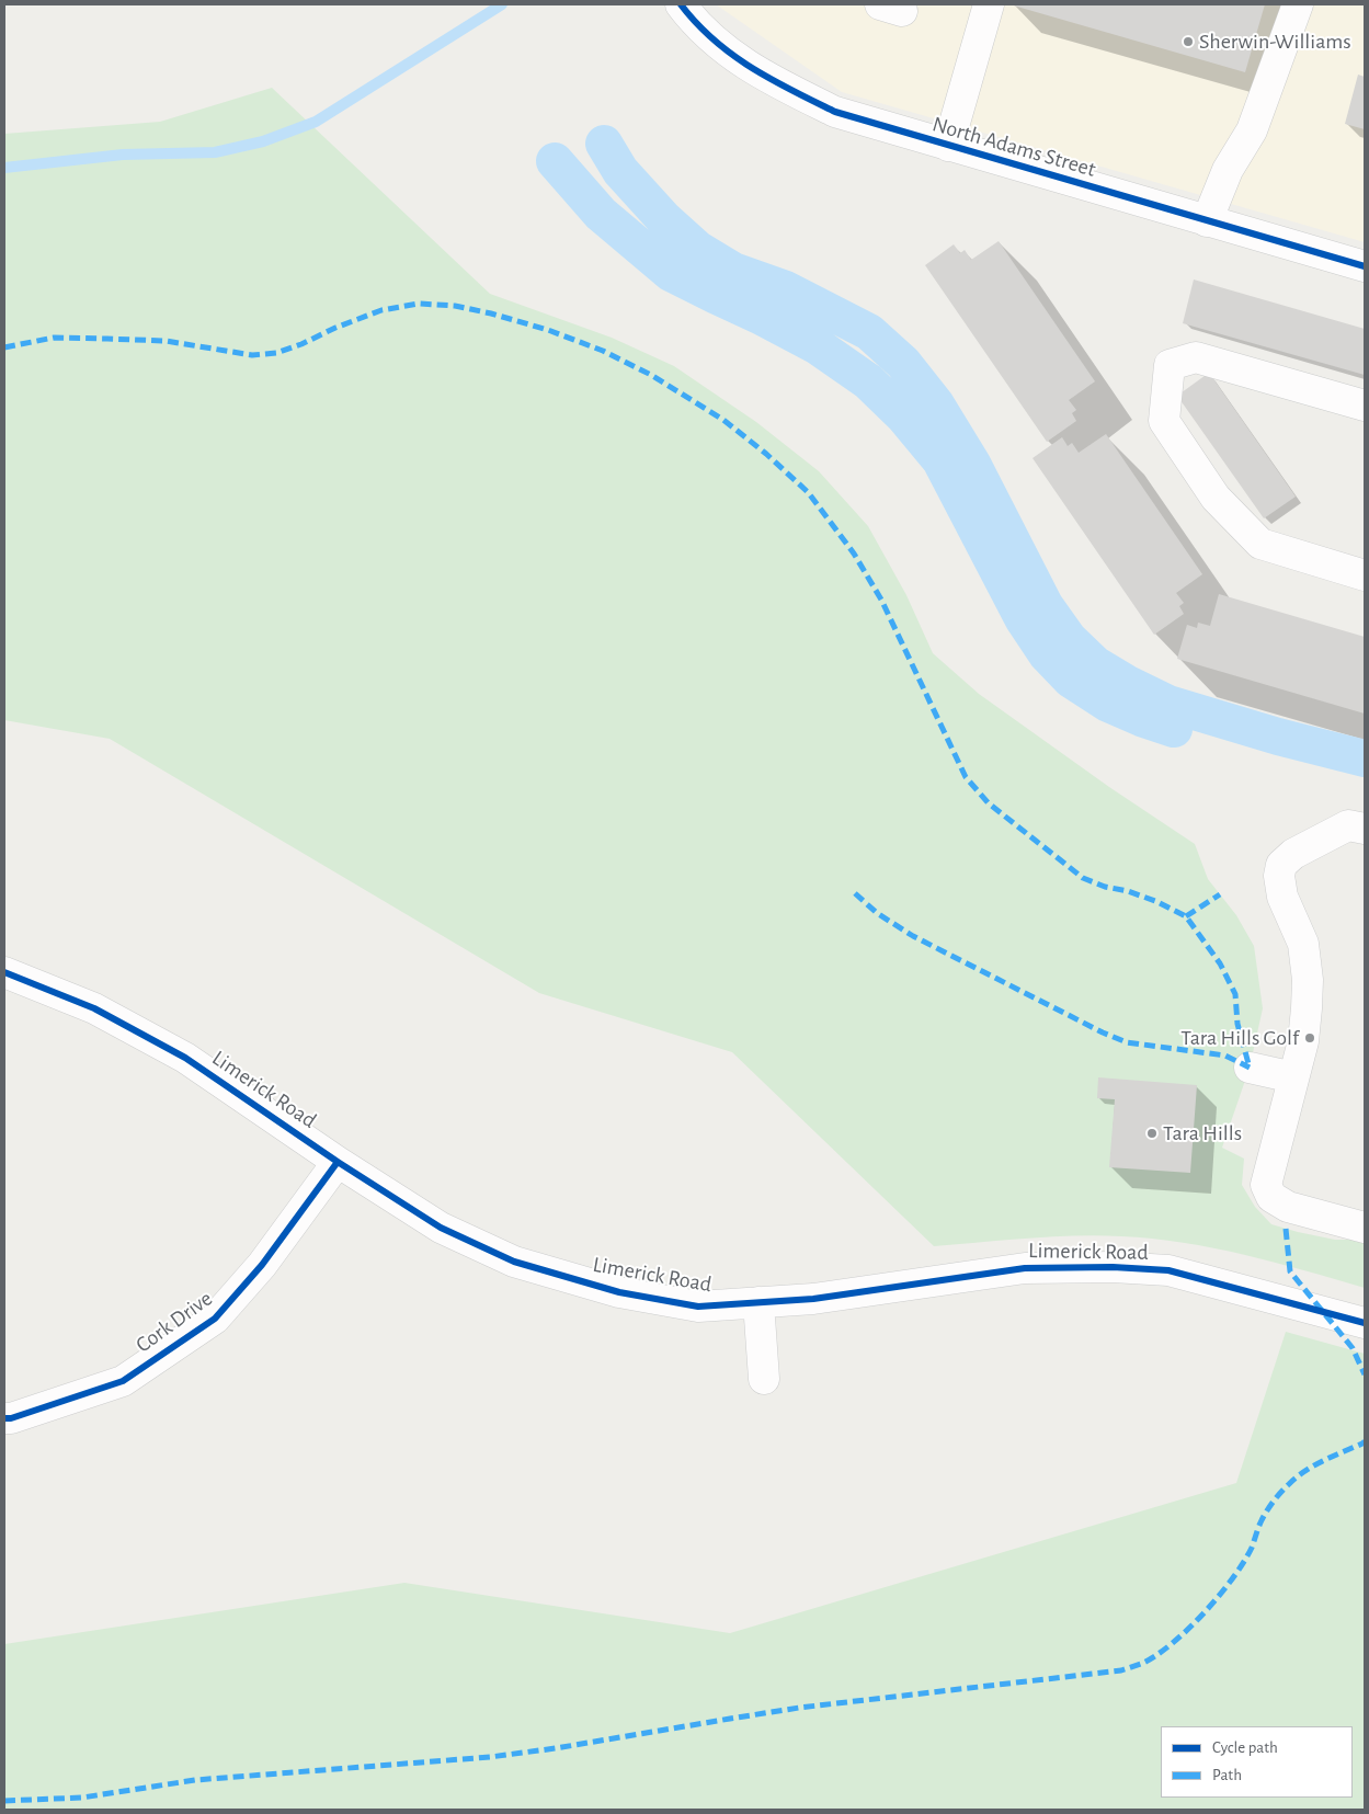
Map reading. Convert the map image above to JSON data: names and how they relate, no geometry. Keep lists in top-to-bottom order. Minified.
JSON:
{"streets":{"street":["North Adams Street","Limerick Road","Cork Drive"]},"crossings":[["Limerick Road","Cork Drive"]],"places":["Sherwin-Williams","Tara Hills Golf","Tara Hills"],"legend":["Cycle path","Path"]}
